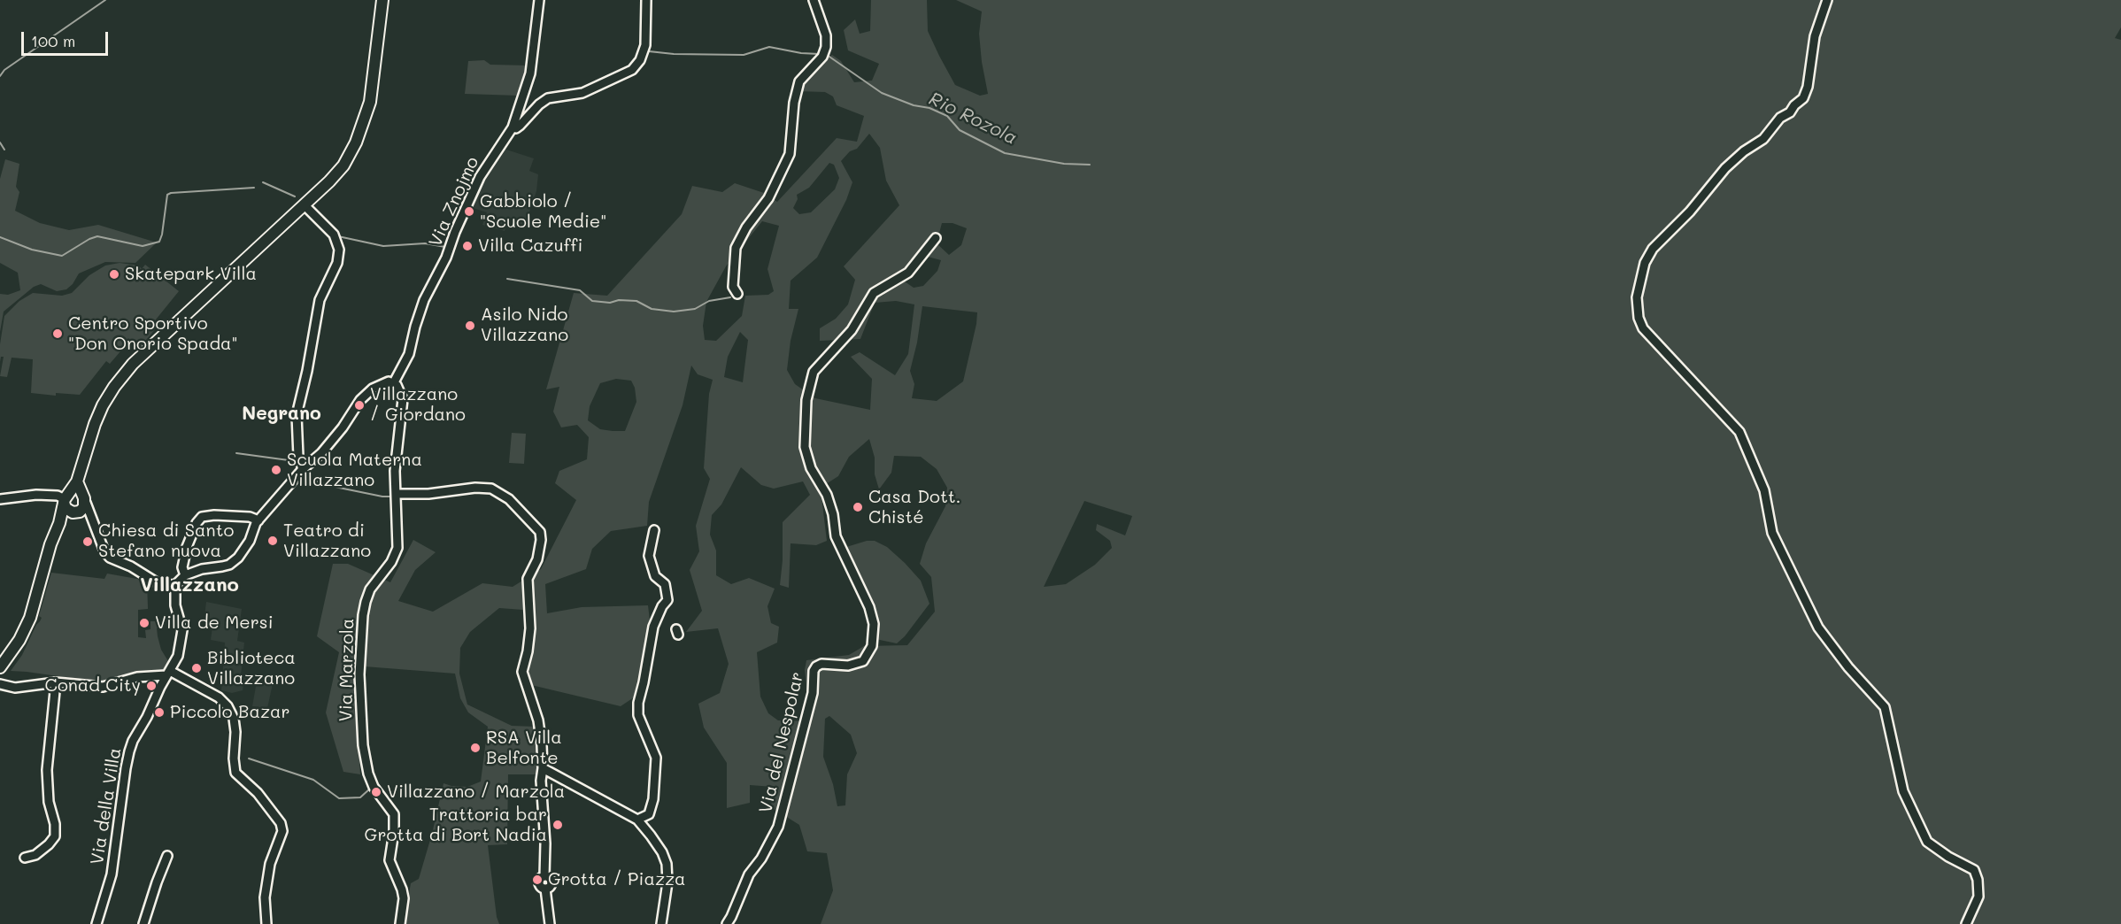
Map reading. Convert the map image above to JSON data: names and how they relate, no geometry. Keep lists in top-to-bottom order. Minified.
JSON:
{"streets":{"street":["Via Znojmo","Via Marzola","Via del Nespolar","Via della Villa"]},"crossings":[["Via Znojmo","Via Marzola"]],"districts":["Negrano","Villazzano"],"water":["Rio Rozola"],"places":["Gabbiolo / \"Scuole Medie\"","Villa Cazuffi","Skatepark Villa","Asilo Nido Villazzano","Centro Sportivo \"Don Onorio Spada\"","Villazzano / Giordano","Scuola Materna Villazzano","Casa Dott. Chisté","Teatro di Villazzano","Chiesa di Santo Stefano nuova","Villa de Mersi","Biblioteca Villazzano","Conad City","Piccolo Bazar","RSA Villa Belfonte","Villazzano / Marzola","Trattoria bar Grotta di Bort Nadia","Grotta / Piazza"],"scale_bar":"100 m"}
